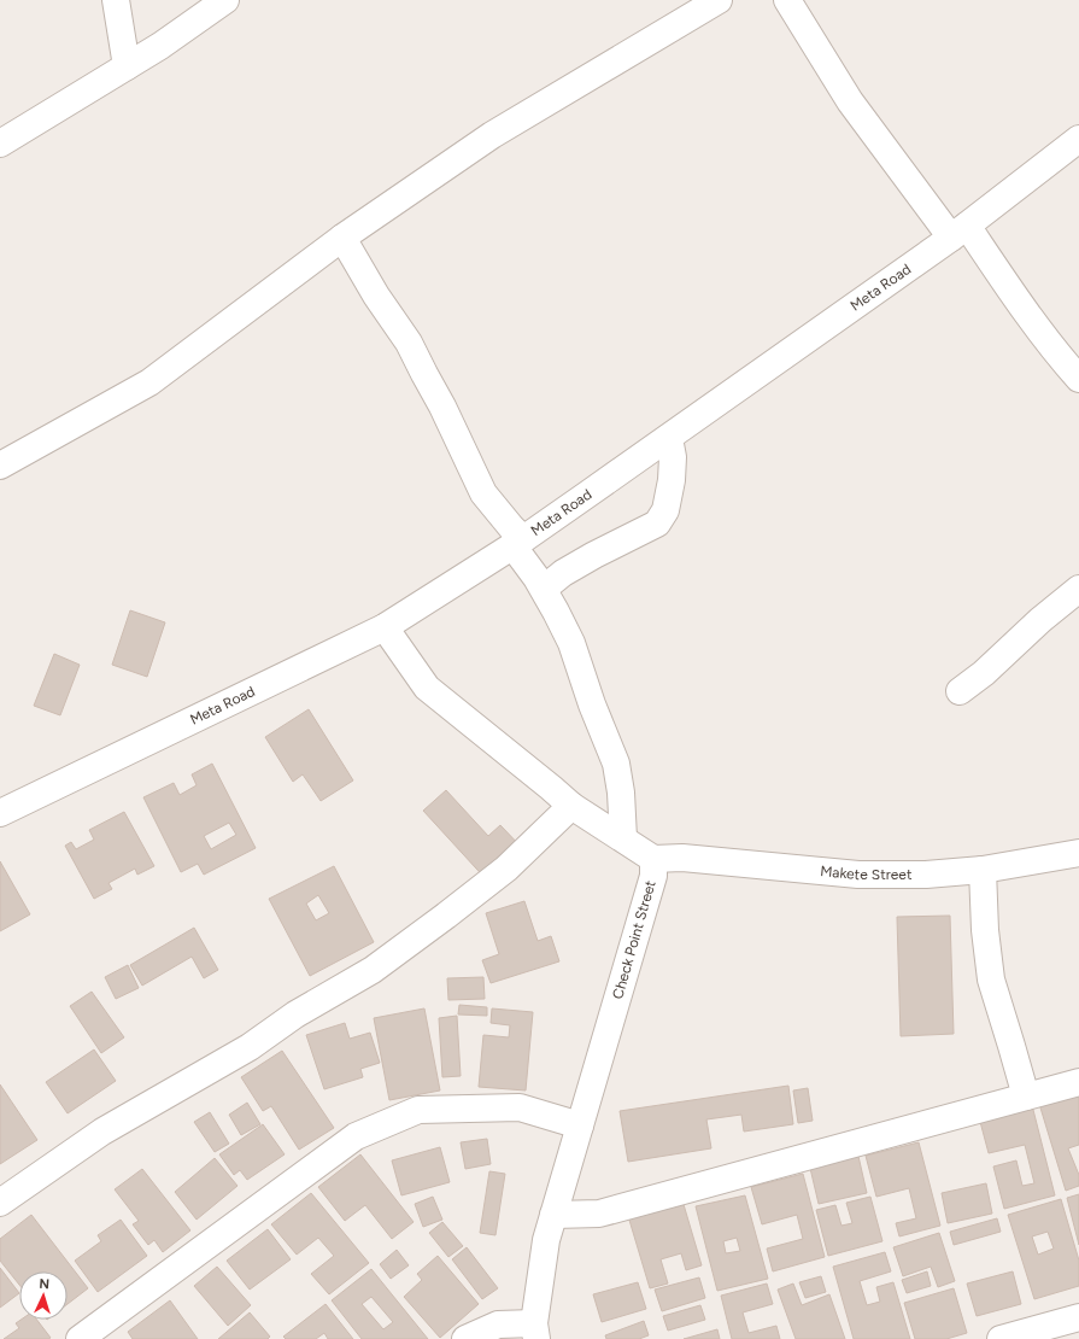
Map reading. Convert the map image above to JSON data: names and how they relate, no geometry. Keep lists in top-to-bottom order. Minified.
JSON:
{"streets":{"street":["Meta Road","Makete Street","Check Point Street"]},"crossings":[["Meta Road","Check Point Street"],["Makete Street","Check Point Street"]],"north":"top"}
